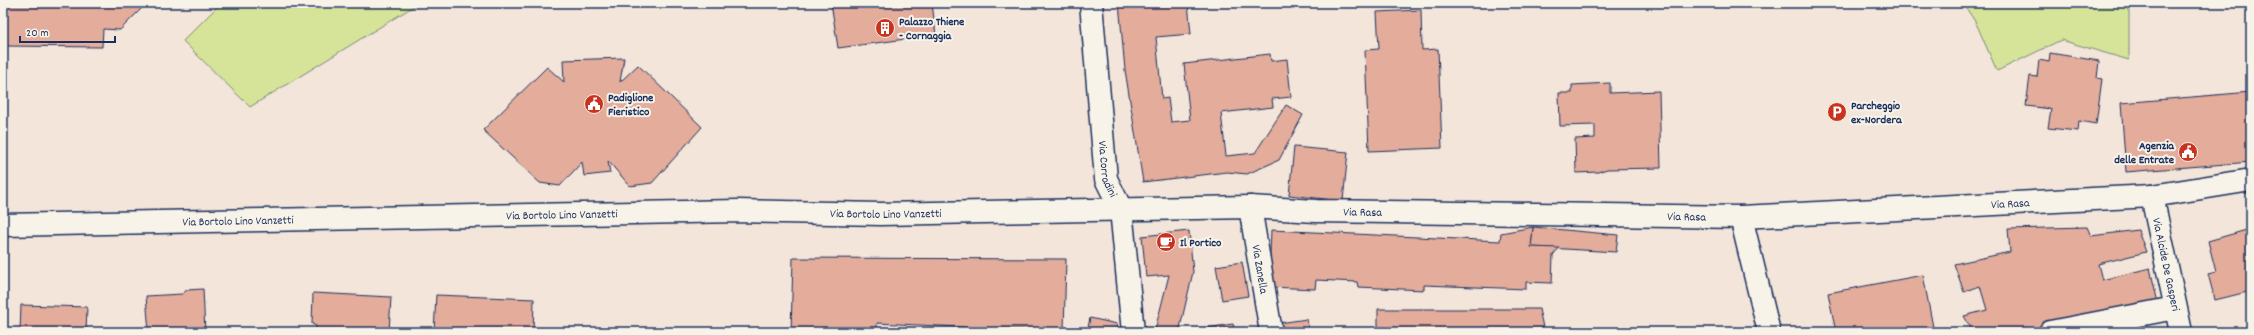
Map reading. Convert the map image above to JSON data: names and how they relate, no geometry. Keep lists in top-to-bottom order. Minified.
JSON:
{"streets":{"street":["Via Corradini","Via Rasa","Via Bortolo Lino Vanzetti","Via Alcide De Gasperi","Via Zanella"]},"crossings":[["Via Corradini","Via Rasa"],["Via Corradini","Via Bortolo Lino Vanzetti"],["Via Rasa","Via Bortolo Lino Vanzetti"],["Via Rasa","Via Alcide De Gasperi"],["Via Rasa","Via Zanella"]],"places":{"building":["Palazzo Thiene - Cornaggia"],"public building":["Padiglione Fieristico","Agenzia delle Entrate"],"parking":["Parcheggio ex-Nordera"],"cafe":["Il Portico"]},"scale_bar":"20 m"}
